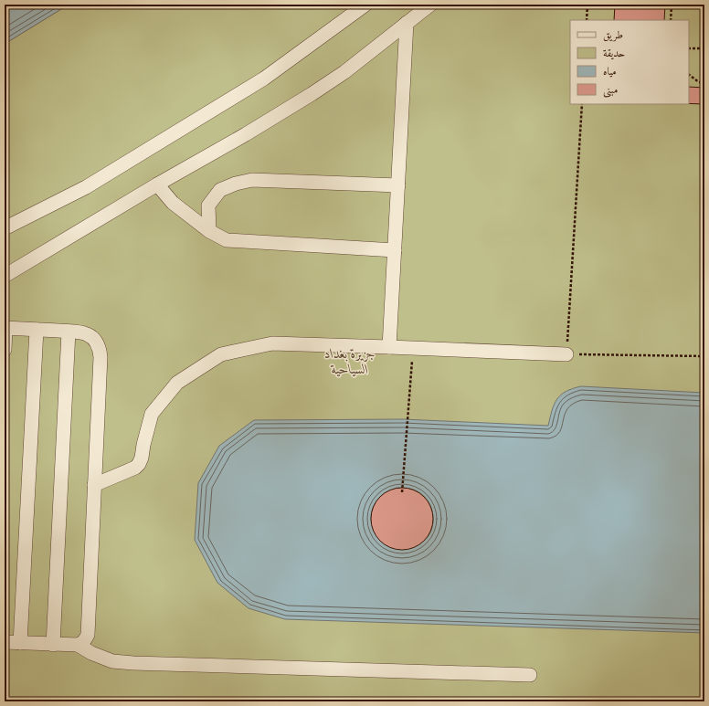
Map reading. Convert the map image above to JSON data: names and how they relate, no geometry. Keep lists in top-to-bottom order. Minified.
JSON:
{"parks":["جزيرة بغداد السياحية"],"legend":["طريق","حديقة","مياه","مبنى"]}
